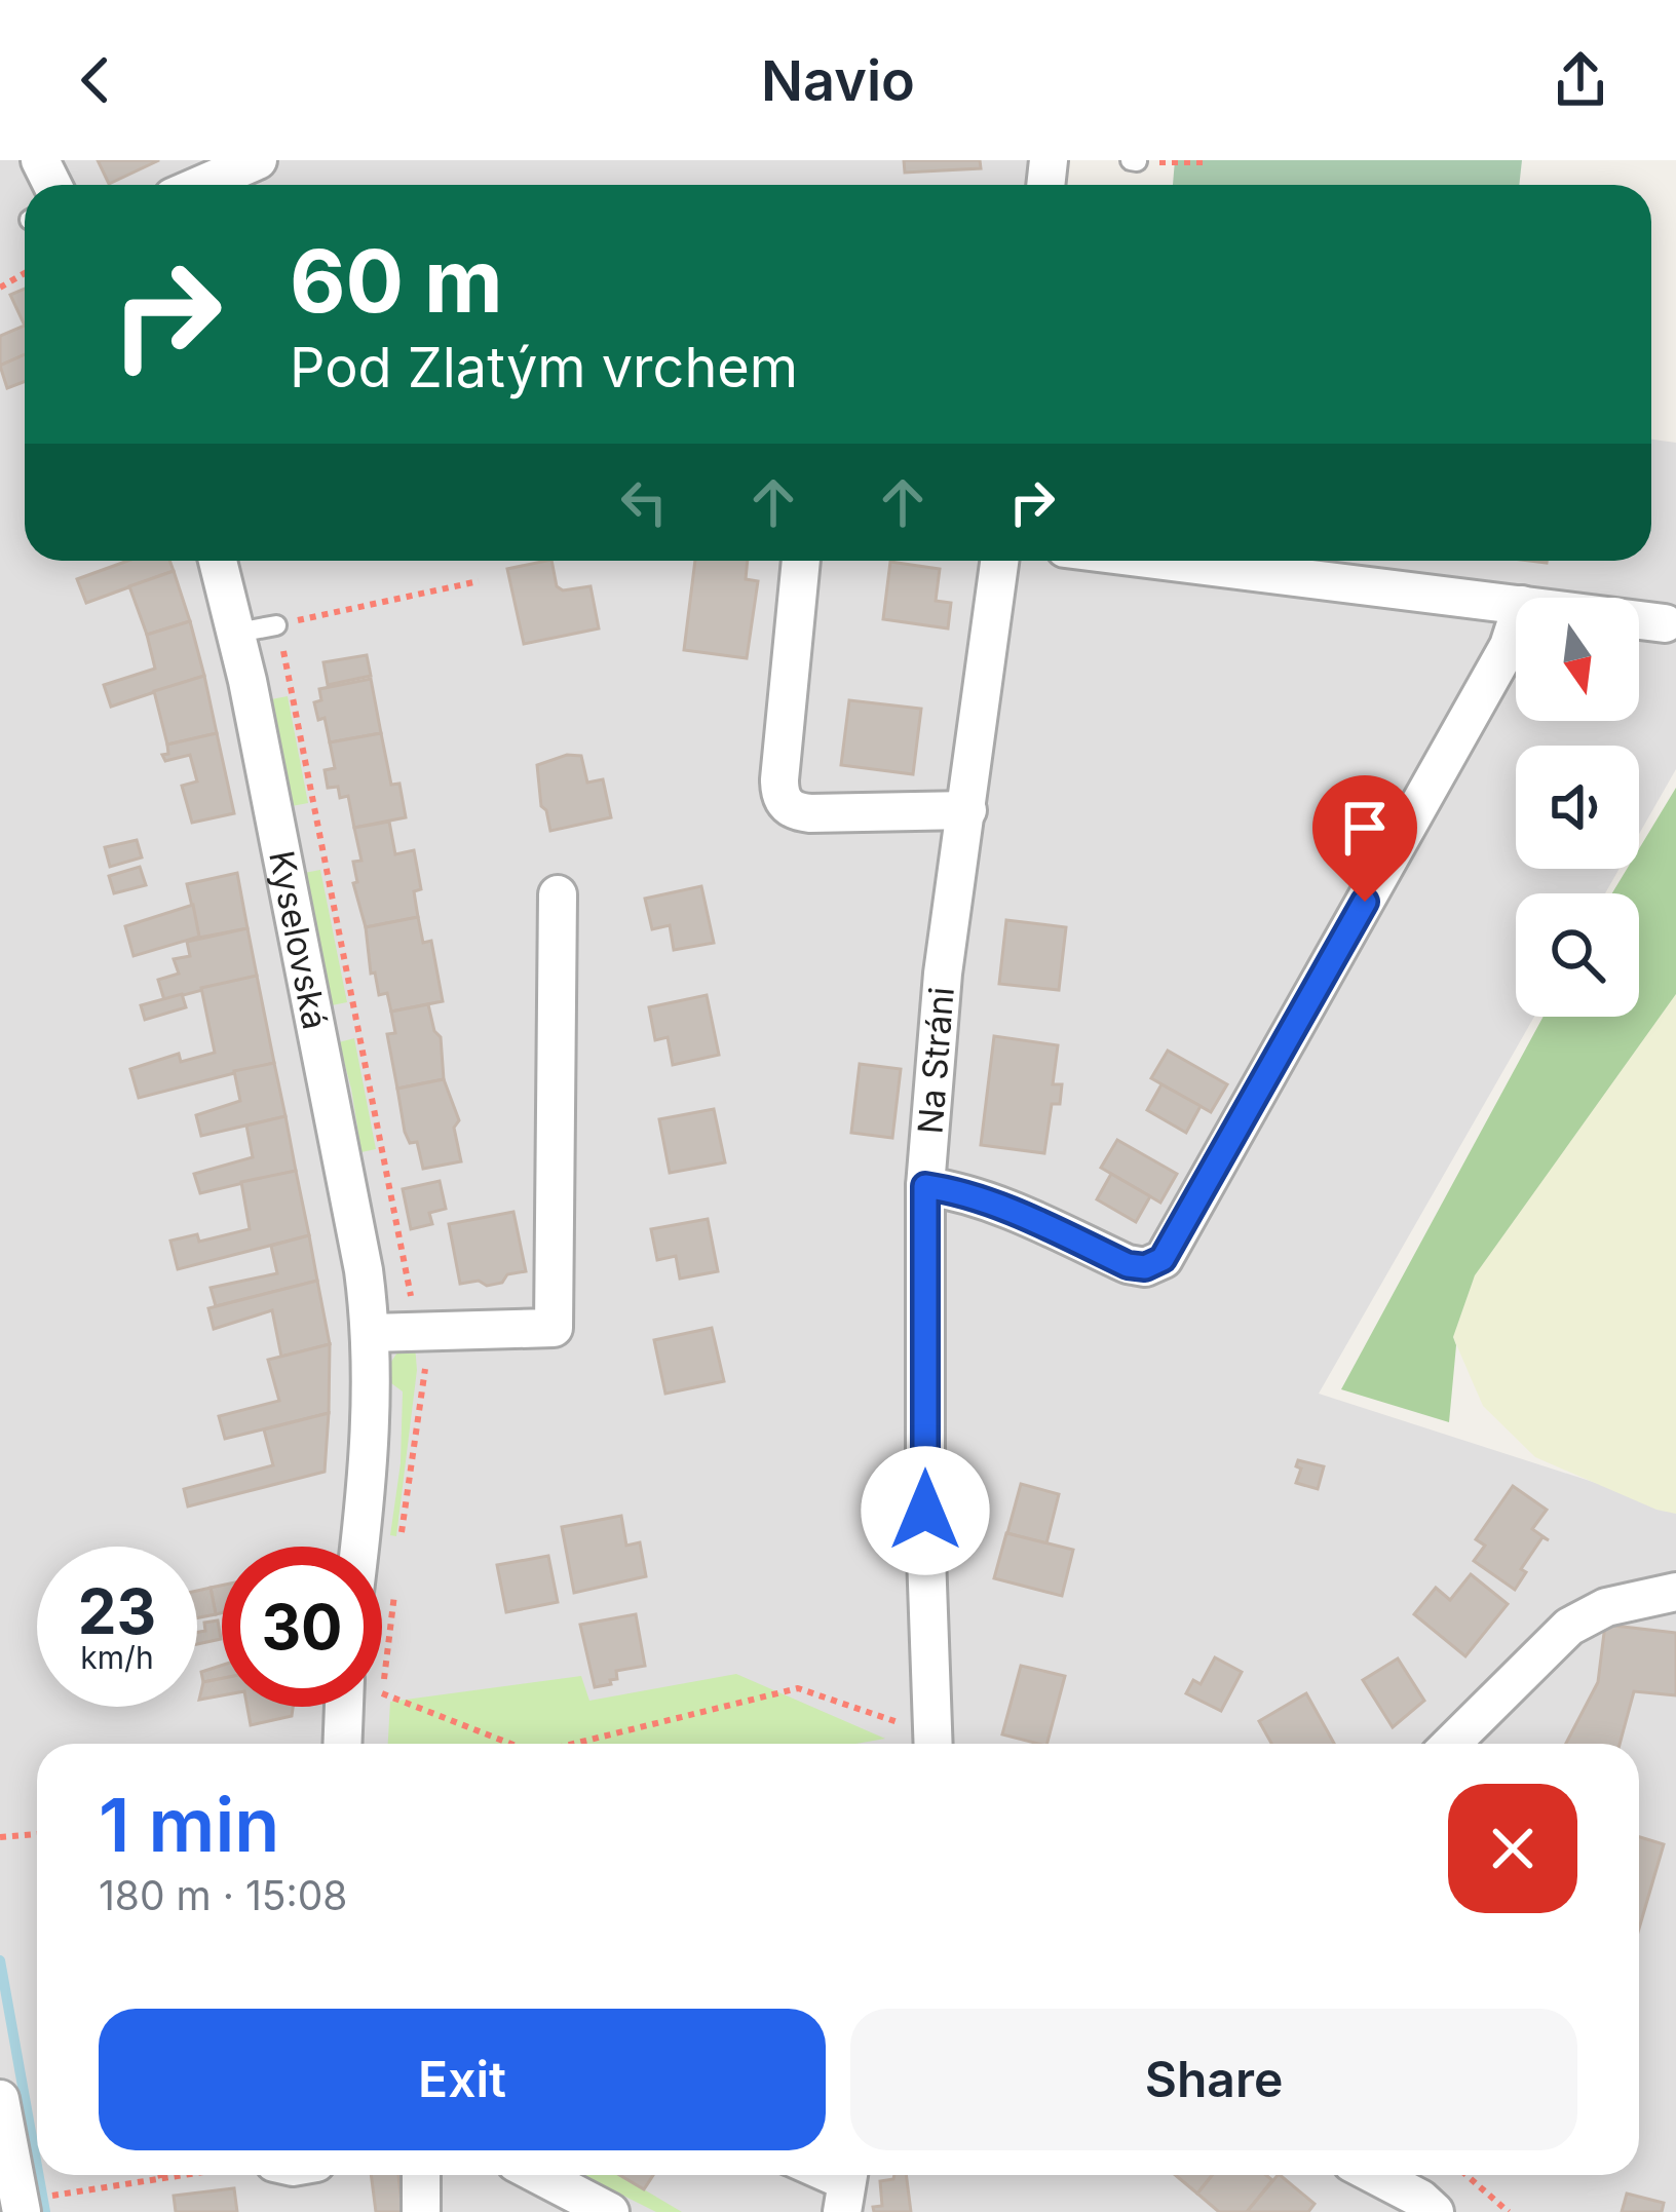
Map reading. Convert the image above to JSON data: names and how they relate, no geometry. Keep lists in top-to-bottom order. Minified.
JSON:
{"streets":{"street":["Kyselovská","Na Stráni"]},"north":"bottom","page":{"header":"Navio","turn":["60 m","Pod Zlatým vrchem"],"speed":"23 km/h","limit":"30","heading":["1 min","180 m · 15:08"],"buttons":["Exit","Share"]}}
